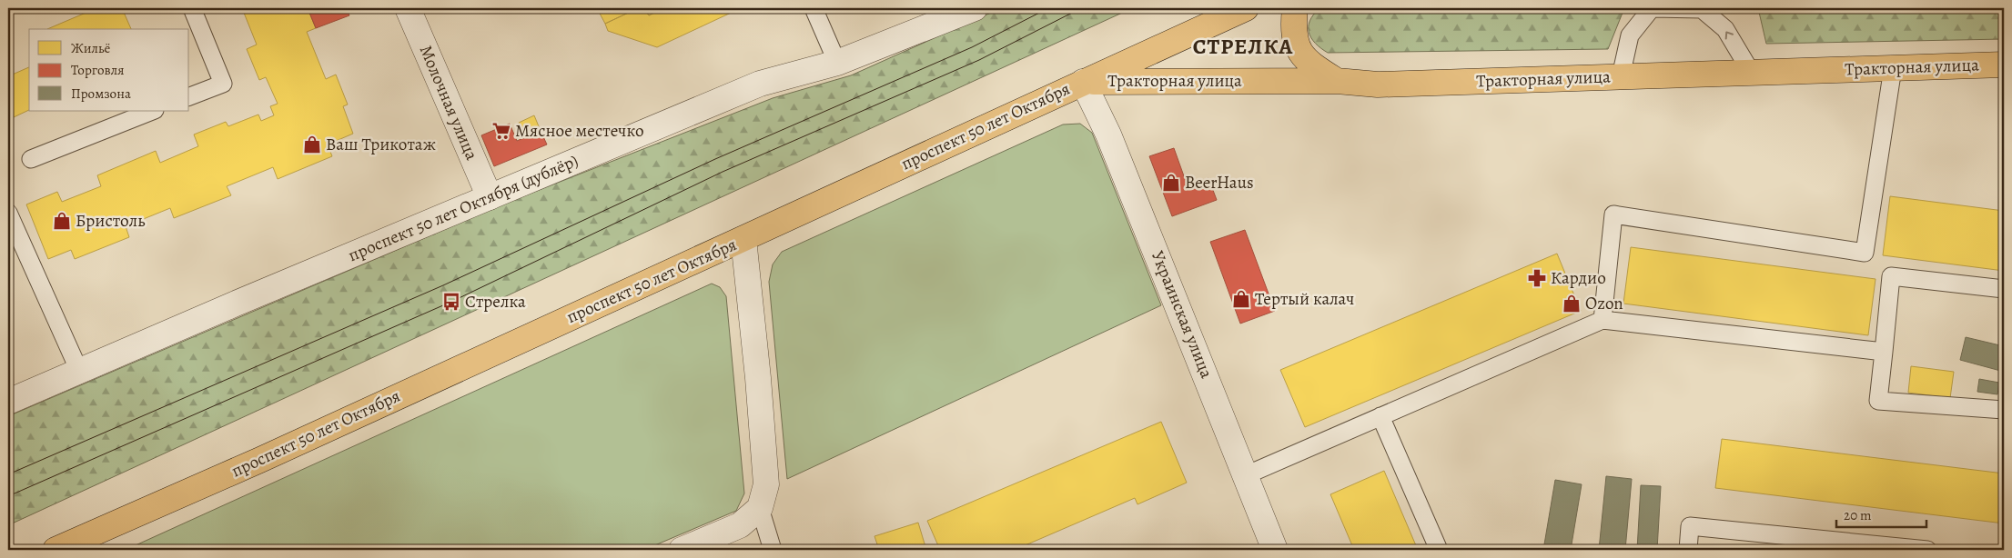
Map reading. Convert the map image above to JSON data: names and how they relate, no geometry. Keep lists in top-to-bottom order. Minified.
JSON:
{"streets":{"main road":["Тракторная улица","проспект 50 лет Октября"],"street":["Молочная улица","проспект 50 лет Октября (дублёр)","Украинская улица"]},"crossings":[["Тракторная улица","проспект 50 лет Октября"],["Тракторная улица","Украинская улица"],["Молочная улица","проспект 50 лет Октября (дублёр)"],["проспект 50 лет Октября","Украинская улица"]],"districts":["СТРЕЛКА"],"places":{"supermarket":["Мясное местечко"],"shop":["Ваш Трикотаж","BeerHaus","Бристоль","Тертый калач","Ozon"],"pharmacy":["Кардио"],"bus stop":["Стрелка"]},"legend":["Жильё","Торговля","Промзона"],"scale_bar":"20 m"}
